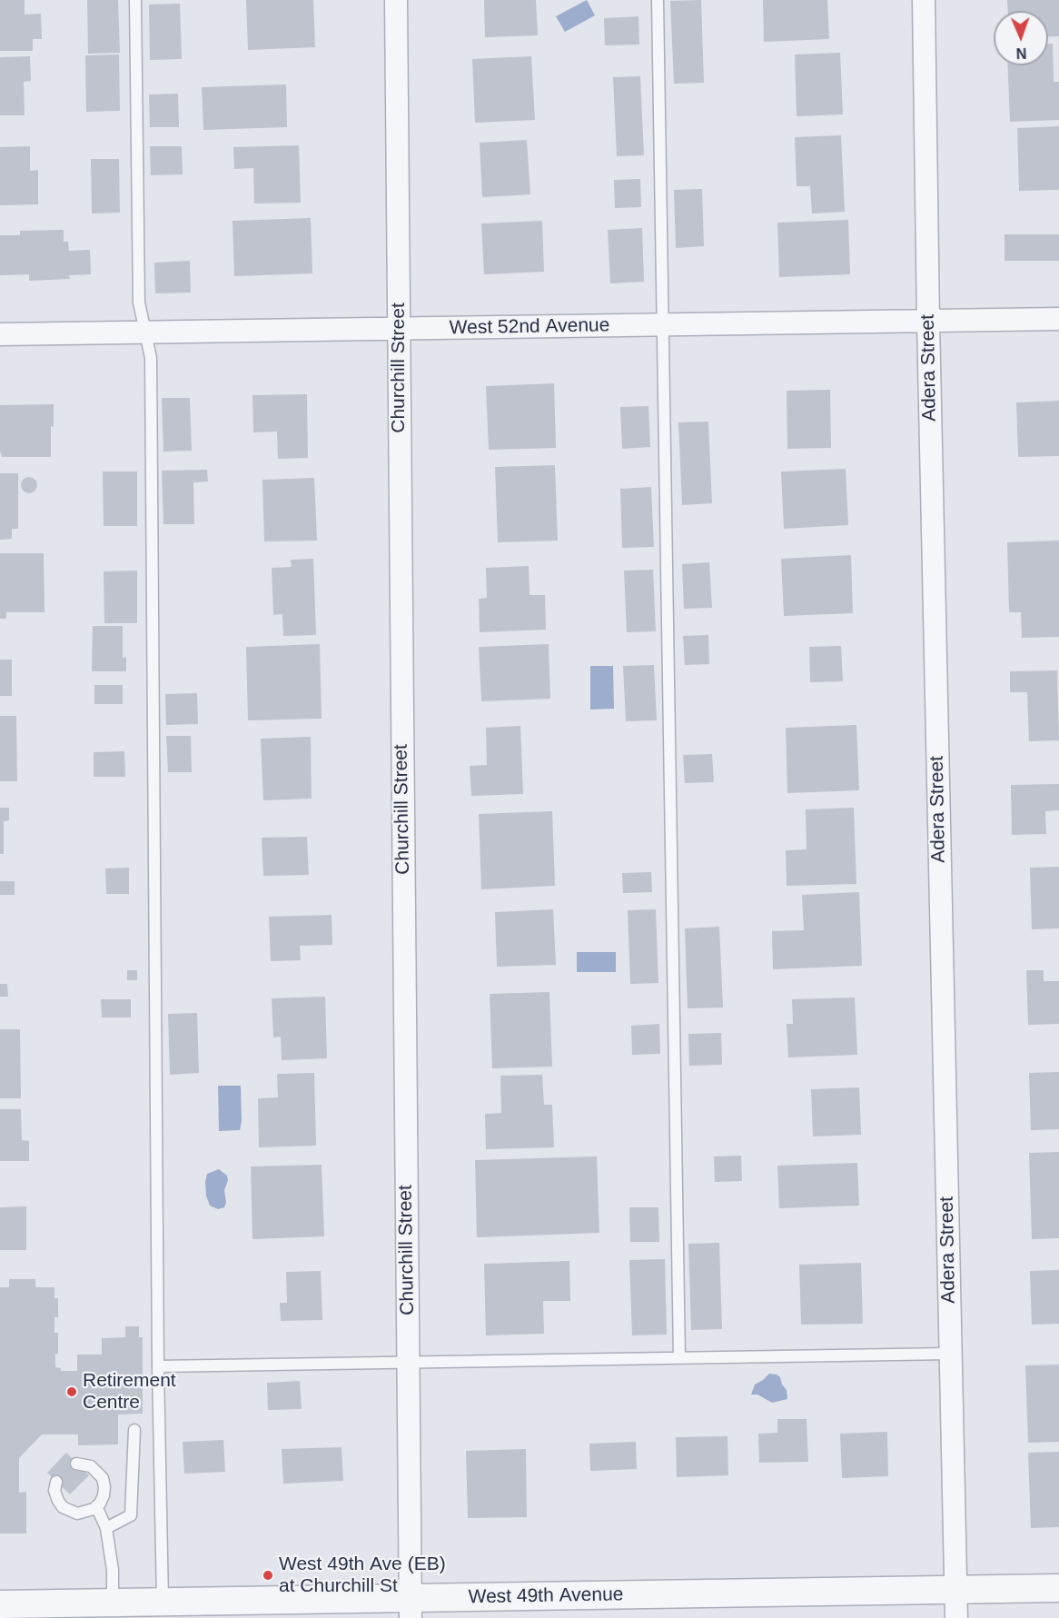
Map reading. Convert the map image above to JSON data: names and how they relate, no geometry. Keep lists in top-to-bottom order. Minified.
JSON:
{"streets":{"street":["West 52nd Avenue","Churchill Street","Adera Street","West 49th Avenue"]},"crossings":[["West 52nd Avenue","Churchill Street"],["West 52nd Avenue","Adera Street"],["Churchill Street","West 49th Avenue"],["Adera Street","West 49th Avenue"]],"places":["Retirement Centre","West 49th Ave (EB) at Churchill St"],"north":"bottom"}
